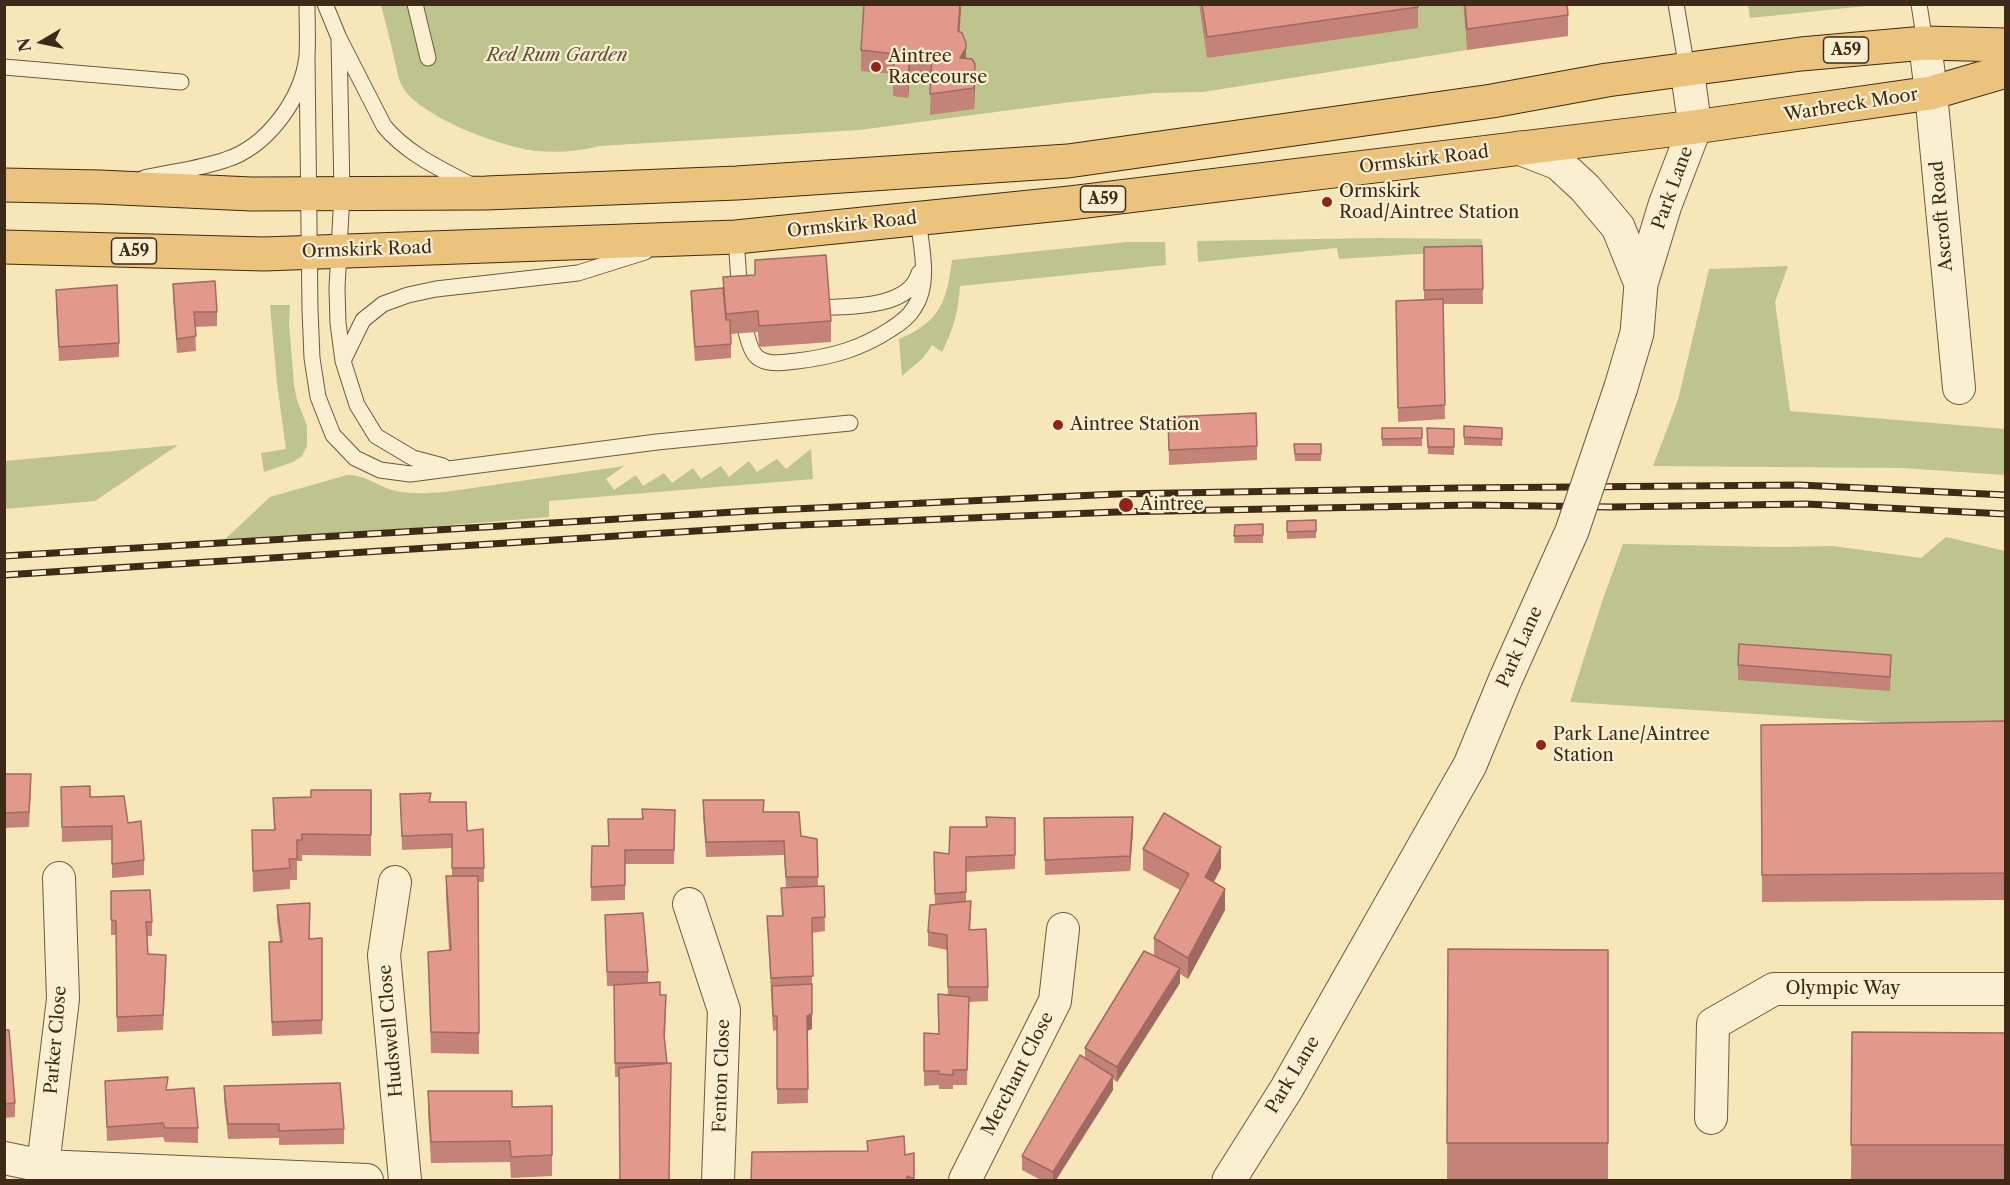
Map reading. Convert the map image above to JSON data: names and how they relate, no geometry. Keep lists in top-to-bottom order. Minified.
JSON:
{"streets":{"highway":["A59","Warbreck Moor","Ormskirk Road"],"street":["Park Lane","Ascroft Road","Olympic Way","Hudswell Close","Parker Close","Merchant Close","Fenton Close"]},"crossings":[["A59","Park Lane"],["A59","Ascroft Road"],["Warbreck Moor","Ormskirk Road"],["Warbreck Moor","Park Lane"],["Warbreck Moor","Ascroft Road"],["Ormskirk Road","Park Lane"]],"parks":["Red Rum Garden"],"places":["Aintree Racecourse","Ormskirk Road/Aintree Station","Aintree Station","Aintree","Park Lane/Aintree Station"],"north":"left"}
